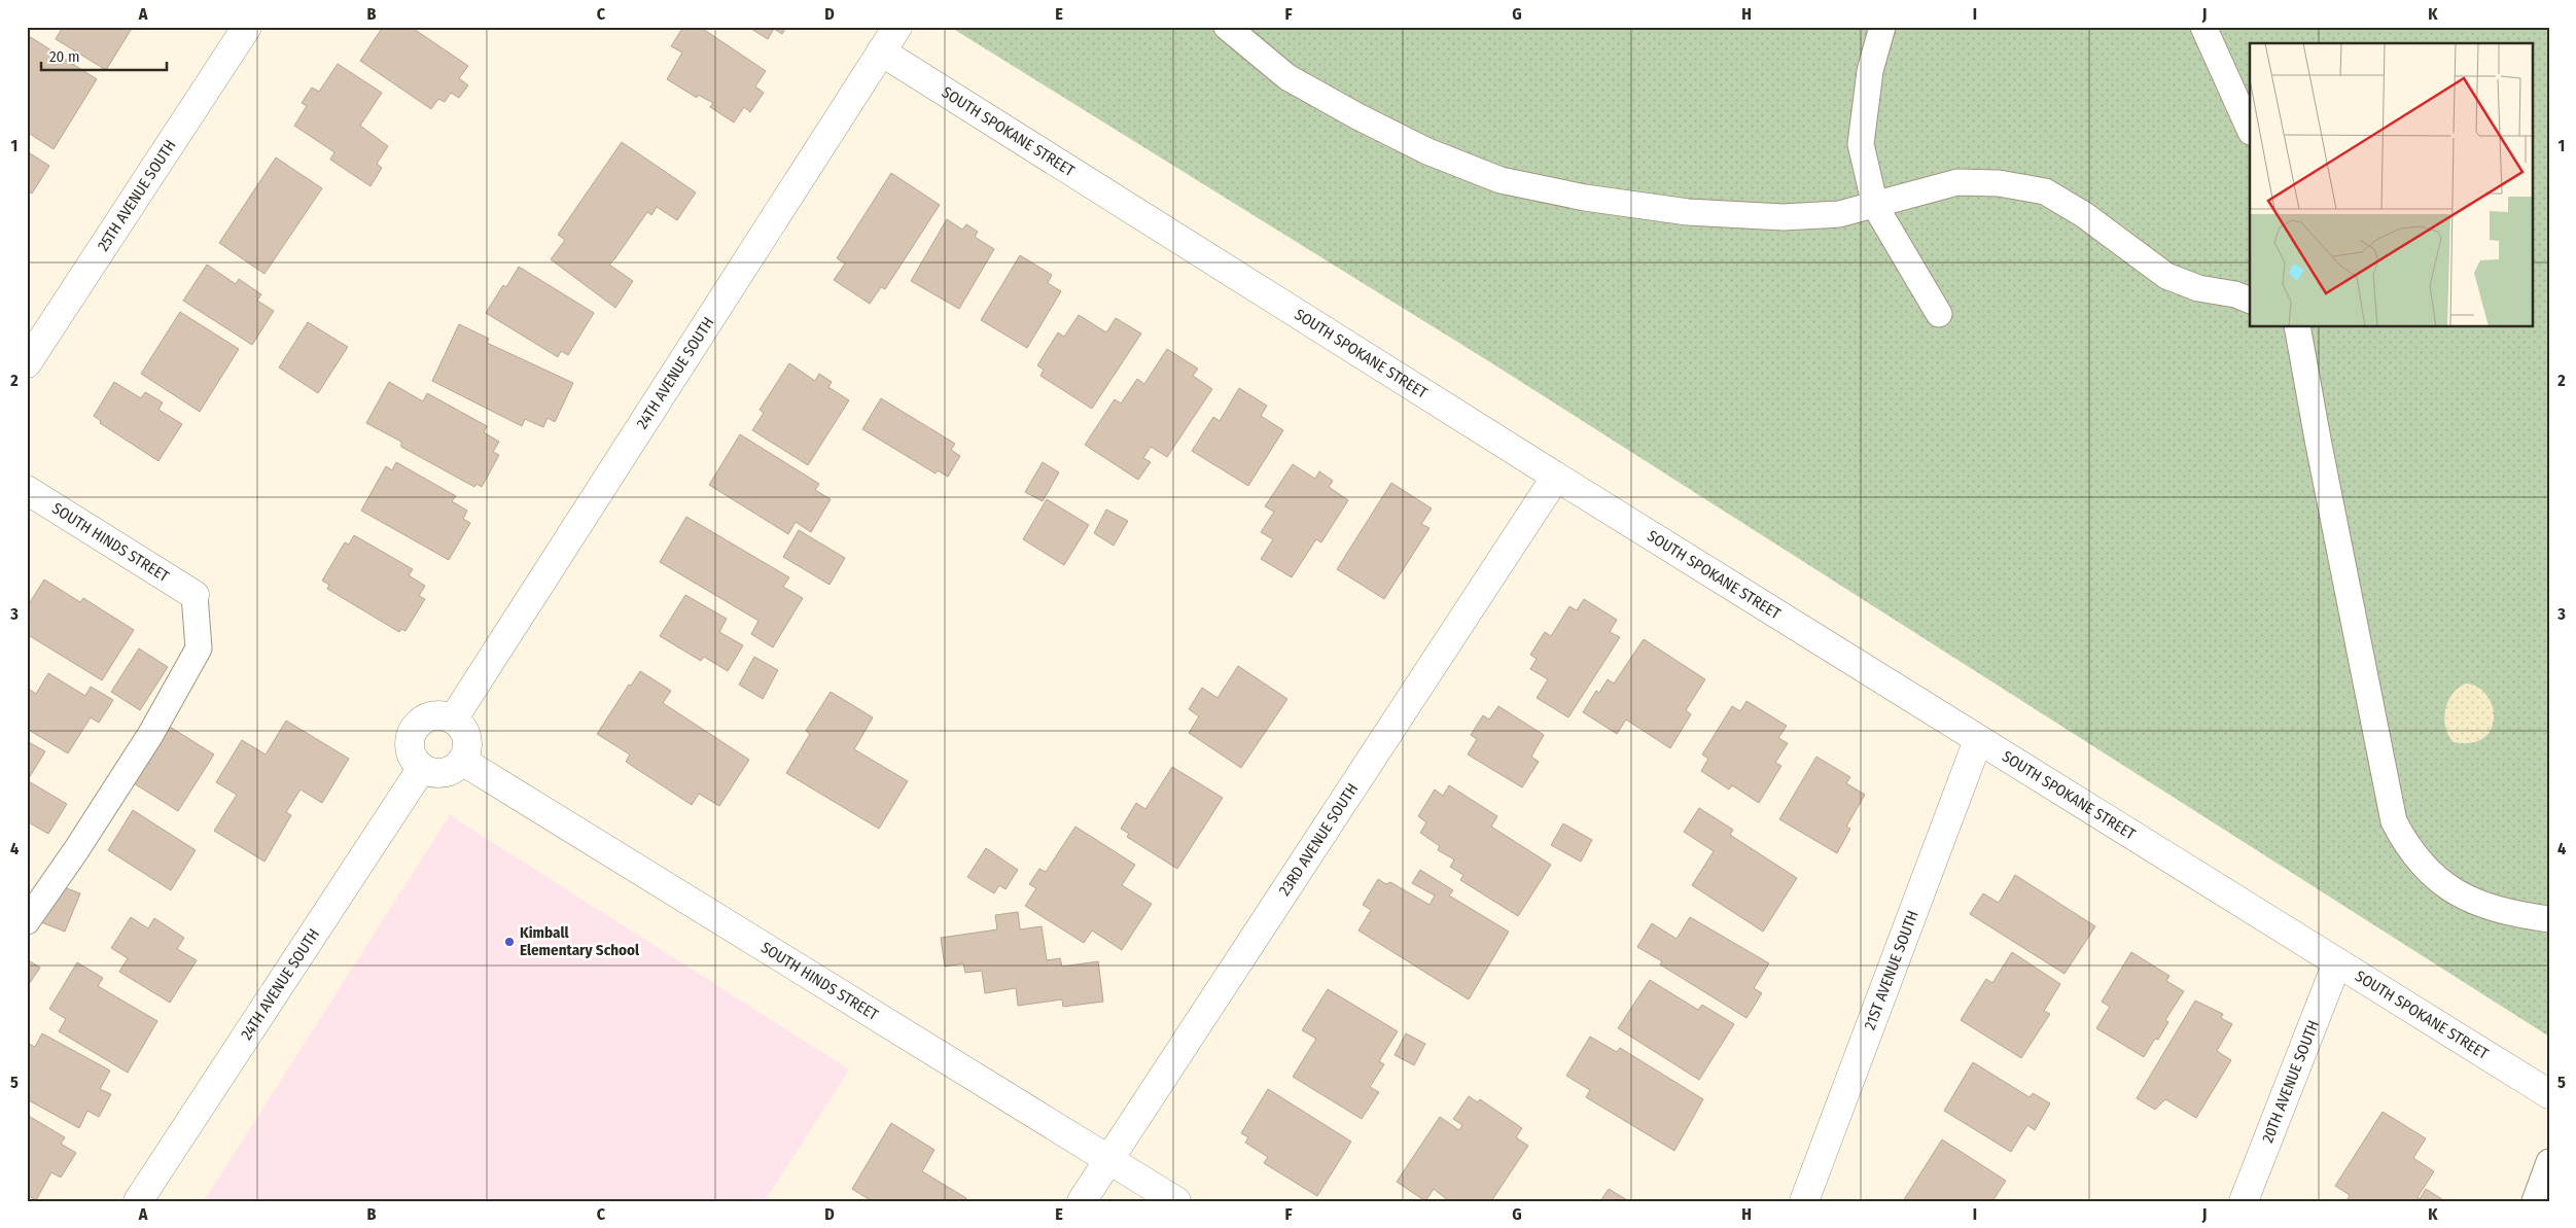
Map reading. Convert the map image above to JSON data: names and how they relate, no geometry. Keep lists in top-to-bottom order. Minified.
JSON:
{"streets":{"street":["SOUTH SPOKANE STREET","25TH AVENUE SOUTH","24TH AVENUE SOUTH","SOUTH HINDS STREET","23RD AVENUE SOUTH","21ST AVENUE SOUTH","20TH AVENUE SOUTH"]},"crossings":[["SOUTH SPOKANE STREET","24TH AVENUE SOUTH"],["SOUTH SPOKANE STREET","23RD AVENUE SOUTH"],["SOUTH SPOKANE STREET","21ST AVENUE SOUTH"],["SOUTH SPOKANE STREET","20TH AVENUE SOUTH"],["24TH AVENUE SOUTH","SOUTH HINDS STREET"],["SOUTH HINDS STREET","23RD AVENUE SOUTH"]],"places":["Kimball Elementary School"],"scale_bar":"20 m","grid":{"columns":["A","B","C","D","E","F","G","H","I","J","K"],"rows":["1","2","3","4","5"]}}
